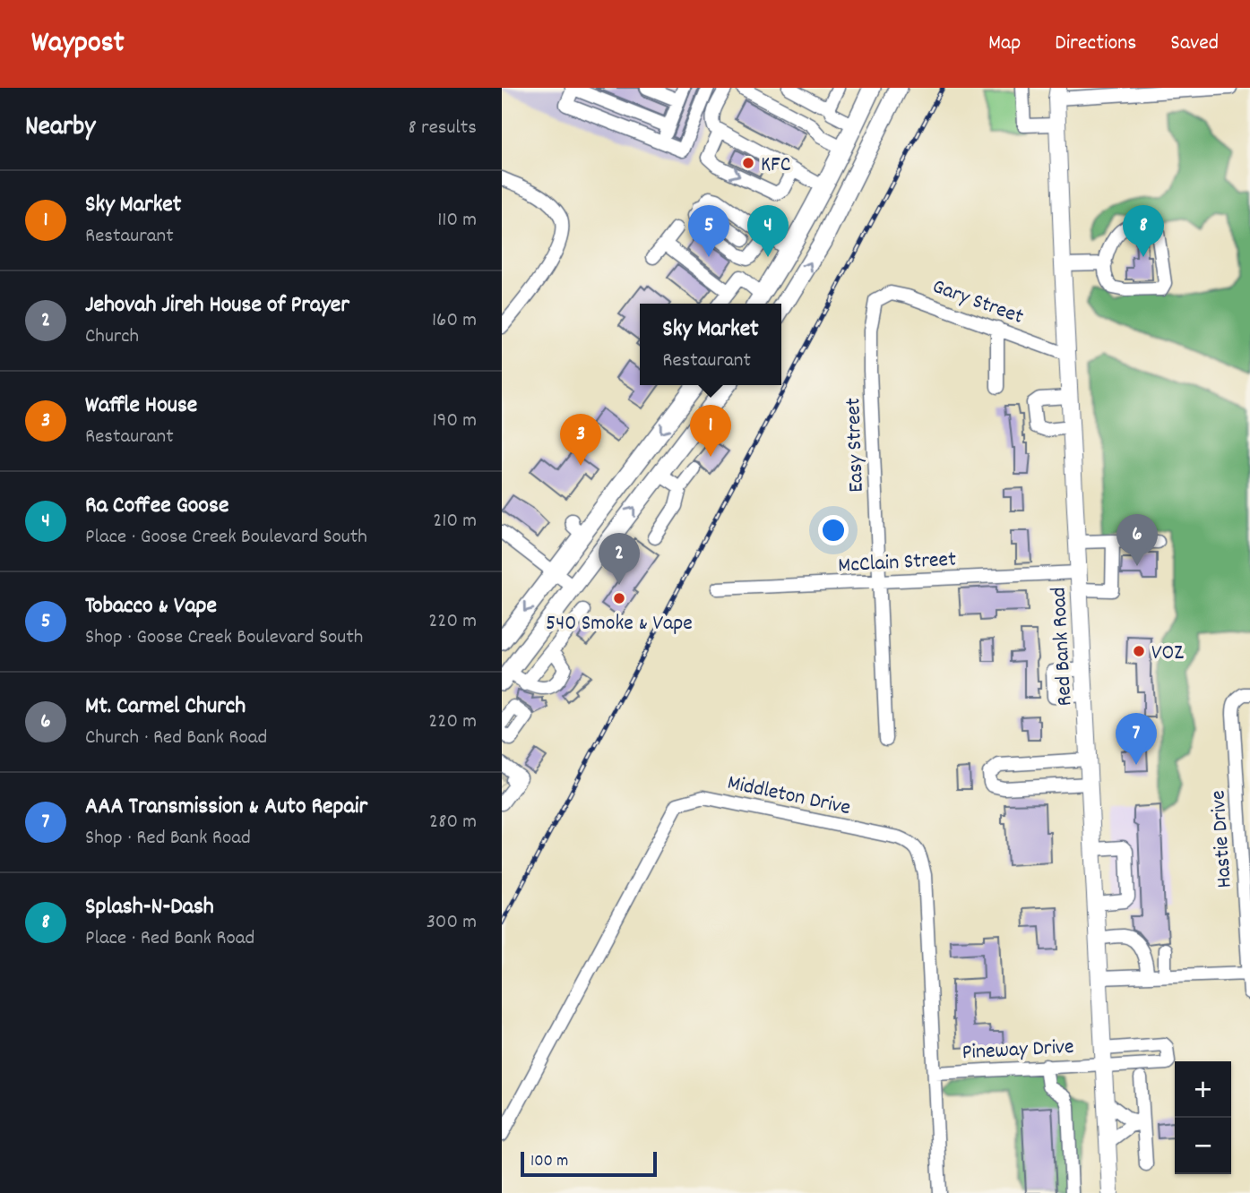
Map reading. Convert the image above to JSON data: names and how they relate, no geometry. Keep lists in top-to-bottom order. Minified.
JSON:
{"streets":{"main road":["Red Bank Road"],"street":["Gary Street","Easy Street","McClain Street","Middleton Drive","Hastie Drive","Pineway Drive"]},"crossings":[["Gary Street","Easy Street"],["Gary Street","Red Bank Road"],["Easy Street","McClain Street"],["McClain Street","Red Bank Road"],["Red Bank Road","Pineway Drive"],["Middleton Drive","Pineway Drive"]],"places":["KFC","540 Smoke & Vape","VOZ"],"scale_bar":"100 m","page":{"header":"Waypost","nav":["Map","Directions","Saved"],"heading":["Nearby","8 results"],"list":[{"mark":"1","name":"Sky Market","note":"Restaurant","value":"110 m"},{"mark":"2","name":"Jehovah Jireh House of Prayer","note":"Church","value":"160 m"},{"mark":"3","name":"Waffle House","note":"Restaurant","value":"190 m"},{"mark":"4","name":"Ra Coffee Goose","note":"Place · Goose Creek Boulevard South","value":"210 m"},{"mark":"5","name":"Tobacco & Vape","note":"Shop · Goose Creek Boulevard South","value":"220 m"},{"mark":"6","name":"Mt. Carmel Church","note":"Church · Red Bank Road","value":"220 m"},{"mark":"7","name":"AAA Transmission & Auto Repair","note":"Shop · Red Bank Road","value":"280 m"},{"mark":"8","name":"Splash-N-Dash","note":"Place · Red Bank Road","value":"300 m"}],"pins":["4","5","8","1","3","6","2","7"],"popup":["Sky Market","Restaurant"],"map_buttons":["+","−"],"scale":"100 m"}}
